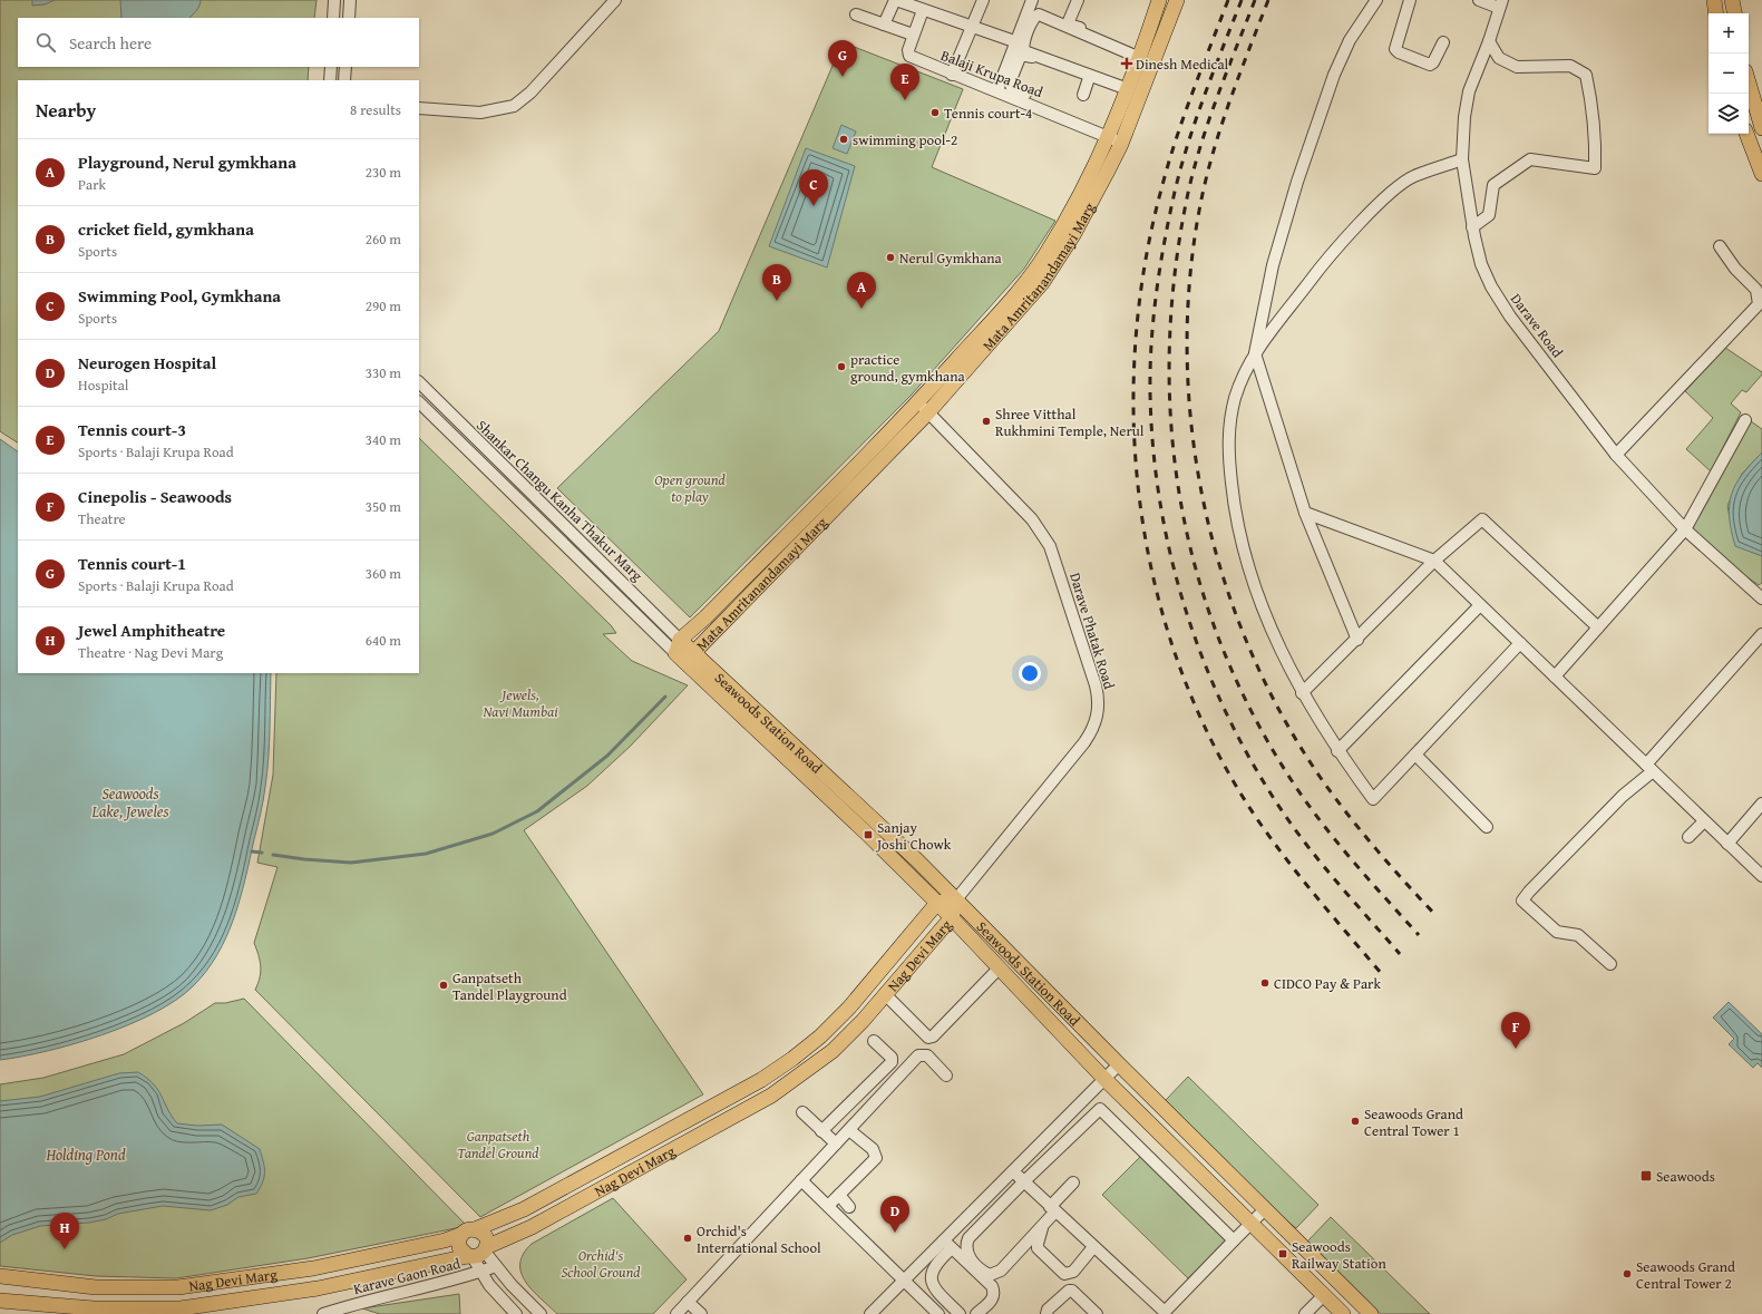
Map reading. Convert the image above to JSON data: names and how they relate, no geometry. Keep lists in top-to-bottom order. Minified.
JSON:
{"streets":{"main road":["Mata Amritanandamayi Marg","Seawoods Station Road","Nag Devi Marg"],"street":["Balaji Krupa Road","Darave Road","Shankar Changu Kanha Thakur Marg","Darave Phatak Road","Karave Gaon Road"]},"crossings":[["Balaji Krupa Road","Mata Amritanandamayi Marg"],["Mata Amritanandamayi Marg","Shankar Changu Kanha Thakur Marg"],["Mata Amritanandamayi Marg","Darave Phatak Road"],["Mata Amritanandamayi Marg","Seawoods Station Road"],["Shankar Changu Kanha Thakur Marg","Seawoods Station Road"],["Darave Phatak Road","Seawoods Station Road"],["Darave Phatak Road","Nag Devi Marg"],["Seawoods Station Road","Nag Devi Marg"]],"water":["Seawoods Lake, Jeweles","Holding Pond"],"parks":["Open ground to play","Jewels, Navi Mumbai","Ganpatseth Tandel Ground","Orchid's School Ground"],"places":{"health":["Dinesh Medical"],"other":["Tennis court-4","swimming pool-2","Nerul Gymkhana","practice ground, gymkhana","Shree Vitthal Rukhmini Temple, Nerul","CIDCO Pay & Park","Ganpatseth Tandel Playground","Seawoods Grand Central Tower 1","Orchid's International School","Seawoods Grand Central Tower 2"],"transit":["Sanjay Joshi Chowk","Seawoods","Seawoods Railway Station"]},"page":{"map_buttons":["+","−"],"search":"Search here","pins":["G","E","C","B","A","F","D","H"],"heading":["Nearby","8 results"],"list":[{"mark":"A","name":"Playground, Nerul gymkhana","note":"Park","value":"230 m"},{"mark":"B","name":"cricket field, gymkhana","note":"Sports","value":"260 m"},{"mark":"C","name":"Swimming Pool, Gymkhana","note":"Sports","value":"290 m"},{"mark":"D","name":"Neurogen Hospital","note":"Hospital","value":"330 m"},{"mark":"E","name":"Tennis court-3","note":"Sports · Balaji Krupa Road","value":"340 m"},{"mark":"F","name":"Cinepolis - Seawoods","note":"Theatre","value":"350 m"},{"mark":"G","name":"Tennis court-1","note":"Sports · Balaji Krupa Road","value":"360 m"},{"mark":"H","name":"Jewel Amphitheatre","note":"Theatre · Nag Devi Marg","value":"640 m"}]}}
